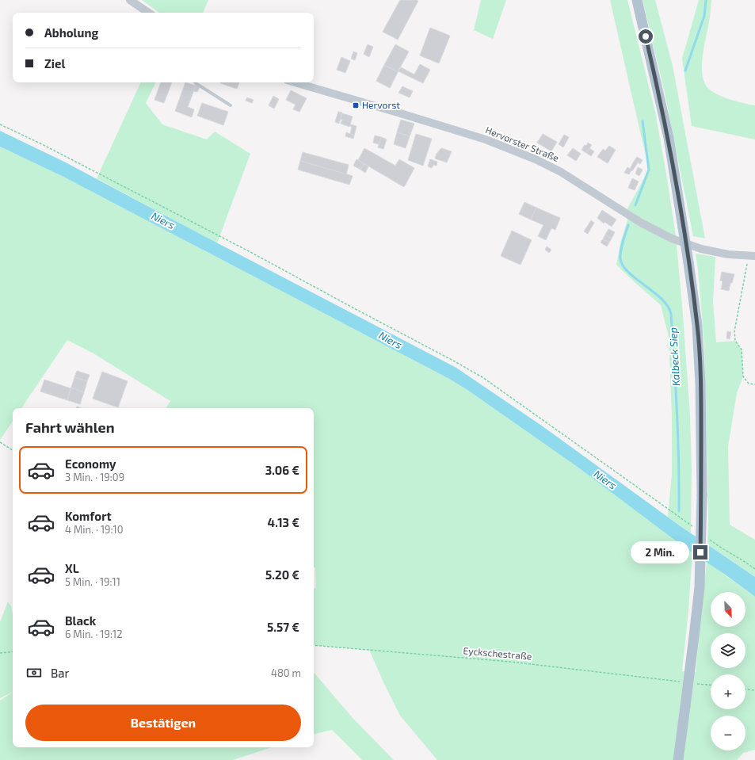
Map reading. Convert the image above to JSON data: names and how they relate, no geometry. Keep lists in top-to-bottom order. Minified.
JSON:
{"streets":{"street":["Hervorster Straße"],"path":["Eyckschestraße"]},"water":["Niers","Kalbeck Siep"],"places":{"transit":["Hervorst"]},"north":"bottom right","page":{"banner":["Abholung","Ziel"],"heading":"Fahrt wählen","list":[{"name":"Economy","note":"3 Min. · 19:09","value":"3.06 €"},{"name":"Komfort","note":"4 Min. · 19:10","value":"4.13 €"},{"name":"XL","note":"5 Min. · 19:11","value":"5.20 €"},{"name":"Black","note":"6 Min. · 19:12","value":"5.57 €"}],"bubble":"2 Min.","map_buttons":["+","−"],"pay":["Bar","480 m"],"buttons":"Bestätigen"}}
